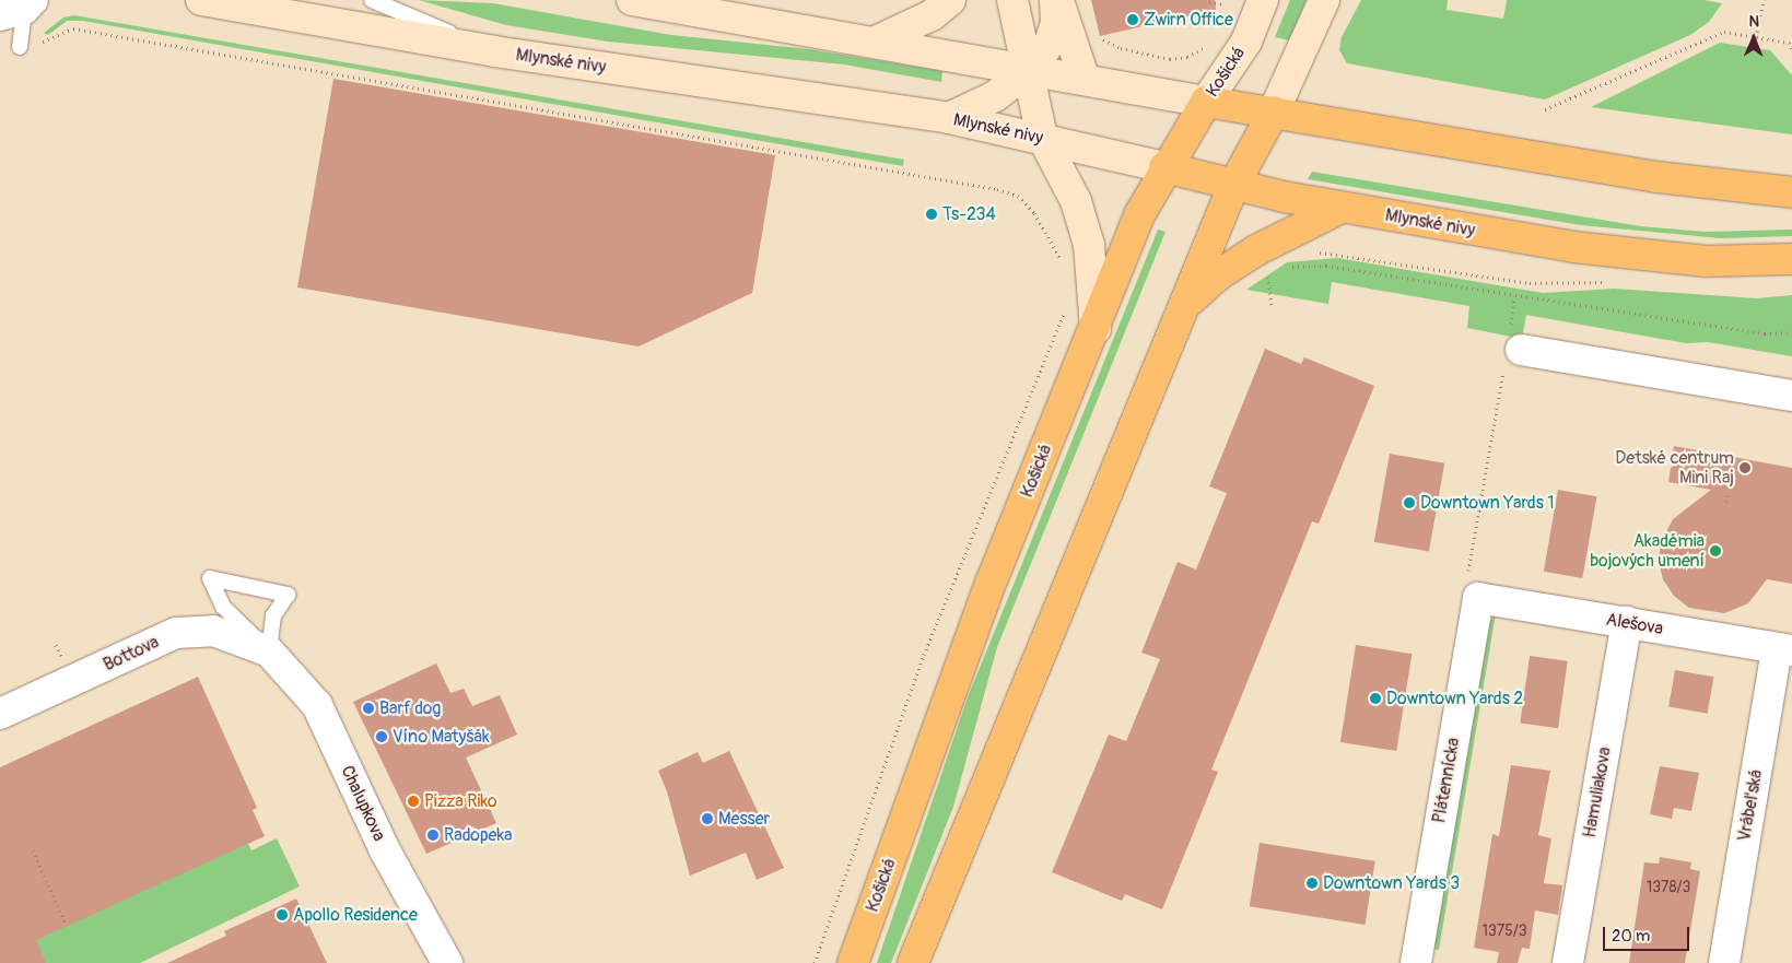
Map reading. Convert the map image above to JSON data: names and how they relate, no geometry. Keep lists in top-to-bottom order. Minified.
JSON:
{"streets":{"main road":["Mlynské nivy","Košická"],"street":["Alešova","Bottova","Plátennícka","Hamuliakova","Chalupkova","Vrábeľská"]},"crossings":[["Mlynské nivy","Košická"],["Alešova","Plátennícka"],["Alešova","Hamuliakova"],["Alešova","Vrábeľská"],["Bottova","Chalupkova"]],"places":["Zwirn Office","Ts-234","Detské centrum Mini Raj","Downtown Yards 1","Akadémia bojových umení","Downtown Yards 2","Barf dog","Víno Matyšák","Pizza Riko","Messer","Radopeka","Downtown Yards 3","Apollo Residence"],"house_numbers":["1378/3","1375/3"],"scale_bar":"20 m","north":"top"}
